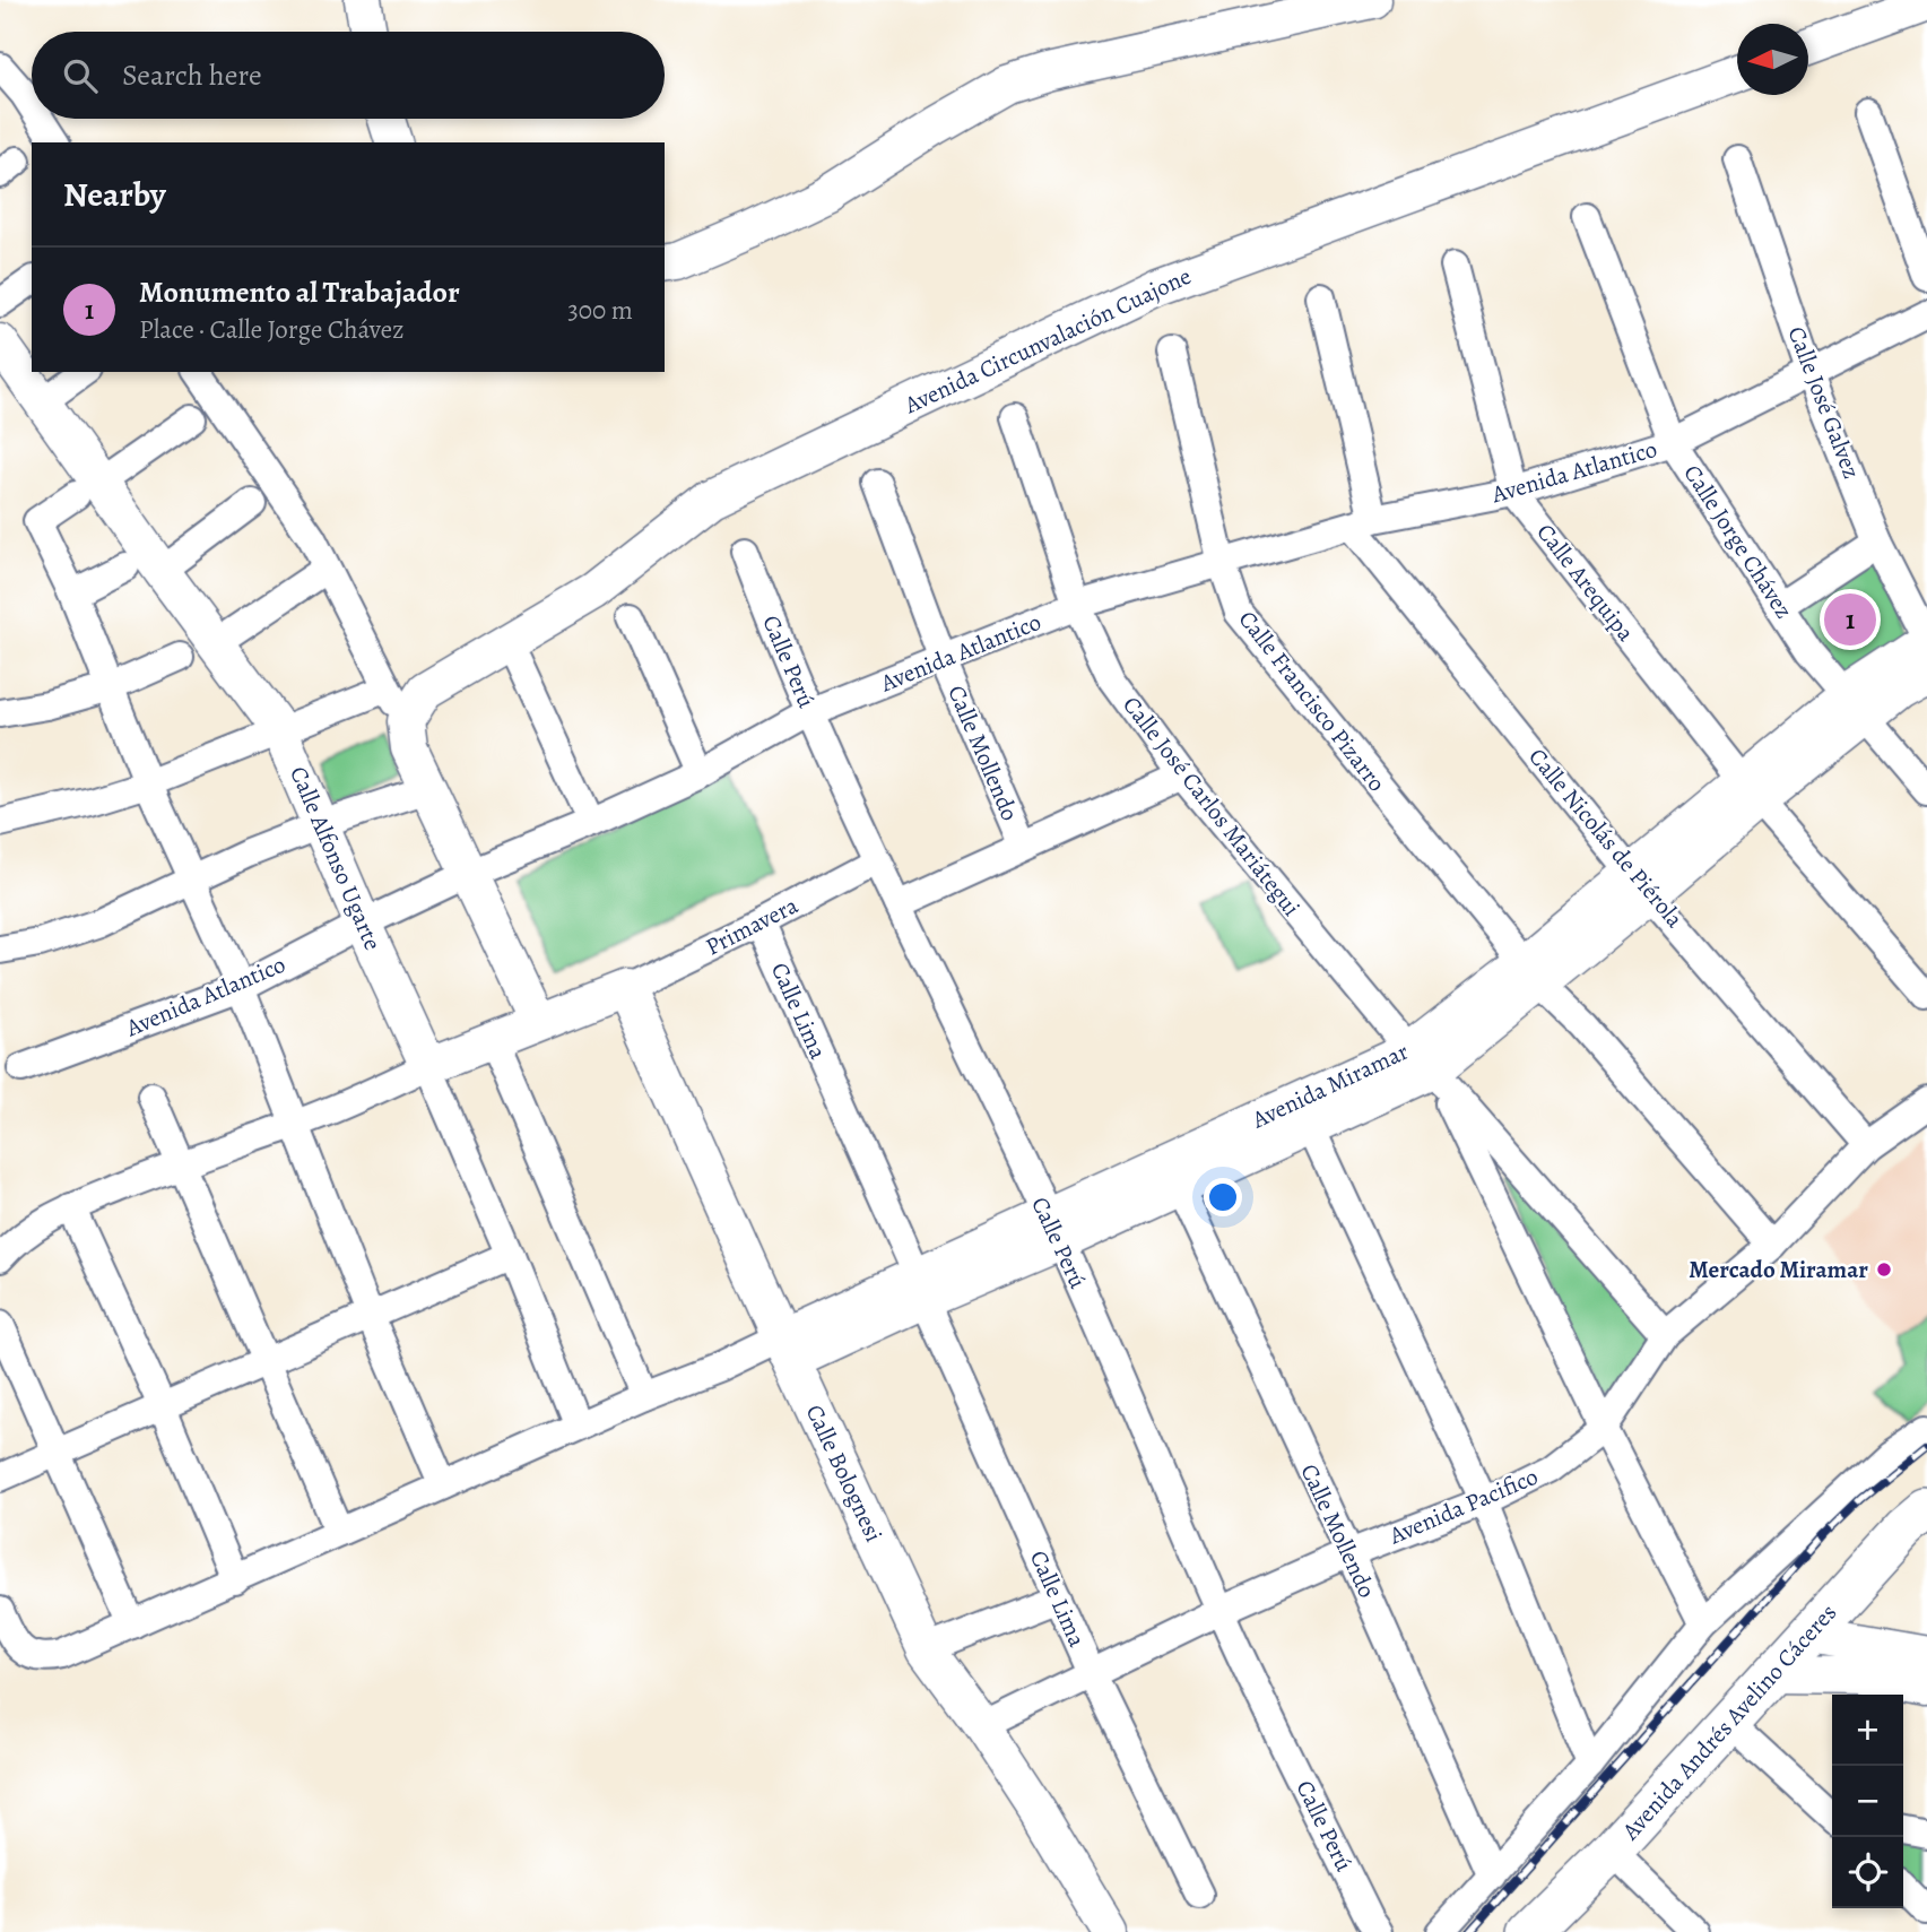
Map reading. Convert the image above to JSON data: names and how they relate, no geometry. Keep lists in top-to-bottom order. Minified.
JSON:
{"streets":{"highway":["Avenida Andrés Avelino Cáceres"],"main road":["Avenida Circunvalación Cuajone","Calle Alfonso Ugarte","Avenida Miramar","Calle Bolognesi"],"street":["Calle José Galvez","Avenida Atlantico","Calle Jorge Chávez","Calle Arequipa","Calle Perú","Calle Francisco Pizarro","Calle Mollendo","Calle José Carlos Mariátegui","Calle Nicolás de Piérola","Primavera","Calle Lima","Avenida Pacifico"]},"crossings":[["Calle José Galvez","Avenida Atlantico"],["Calle José Galvez","Avenida Miramar"],["Avenida Atlantico","Calle Jorge Chávez"],["Avenida Atlantico","Calle Arequipa"],["Avenida Atlantico","Calle Perú"],["Avenida Atlantico","Calle Francisco Pizarro"],["Avenida Atlantico","Calle Mollendo"],["Avenida Atlantico","Calle José Carlos Mariátegui"],["Avenida Atlantico","Calle Nicolás de Piérola"],["Avenida Atlantico","Calle Alfonso Ugarte"],["Calle Jorge Chávez","Avenida Miramar"],["Calle Arequipa","Avenida Miramar"],["Calle Perú","Primavera"],["Calle Perú","Avenida Miramar"],["Calle Perú","Avenida Pacifico"],["Calle Francisco Pizarro","Avenida Miramar"],["Calle Francisco Pizarro","Avenida Pacifico"],["Calle Mollendo","Avenida Miramar"],["Calle Mollendo","Avenida Pacifico"],["Calle José Carlos Mariátegui","Avenida Miramar"],["Calle Nicolás de Piérola","Avenida Miramar"],["Calle Nicolás de Piérola","Avenida Pacifico"],["Primavera","Calle Lima"],["Primavera","Calle Bolognesi"],["Calle Lima","Avenida Miramar"],["Calle Lima","Avenida Pacifico"],["Avenida Miramar","Calle Bolognesi"],["Calle Bolognesi","Avenida Pacifico"]],"places":["Mercado Miramar"],"north":"left","page":{"search":"Search here","heading":"Nearby","list":[{"mark":"1","name":"Monumento al Trabajador","note":"Place · Calle Jorge Chávez","value":"300 m"}],"pins":"1","map_buttons":["+","−"]}}
